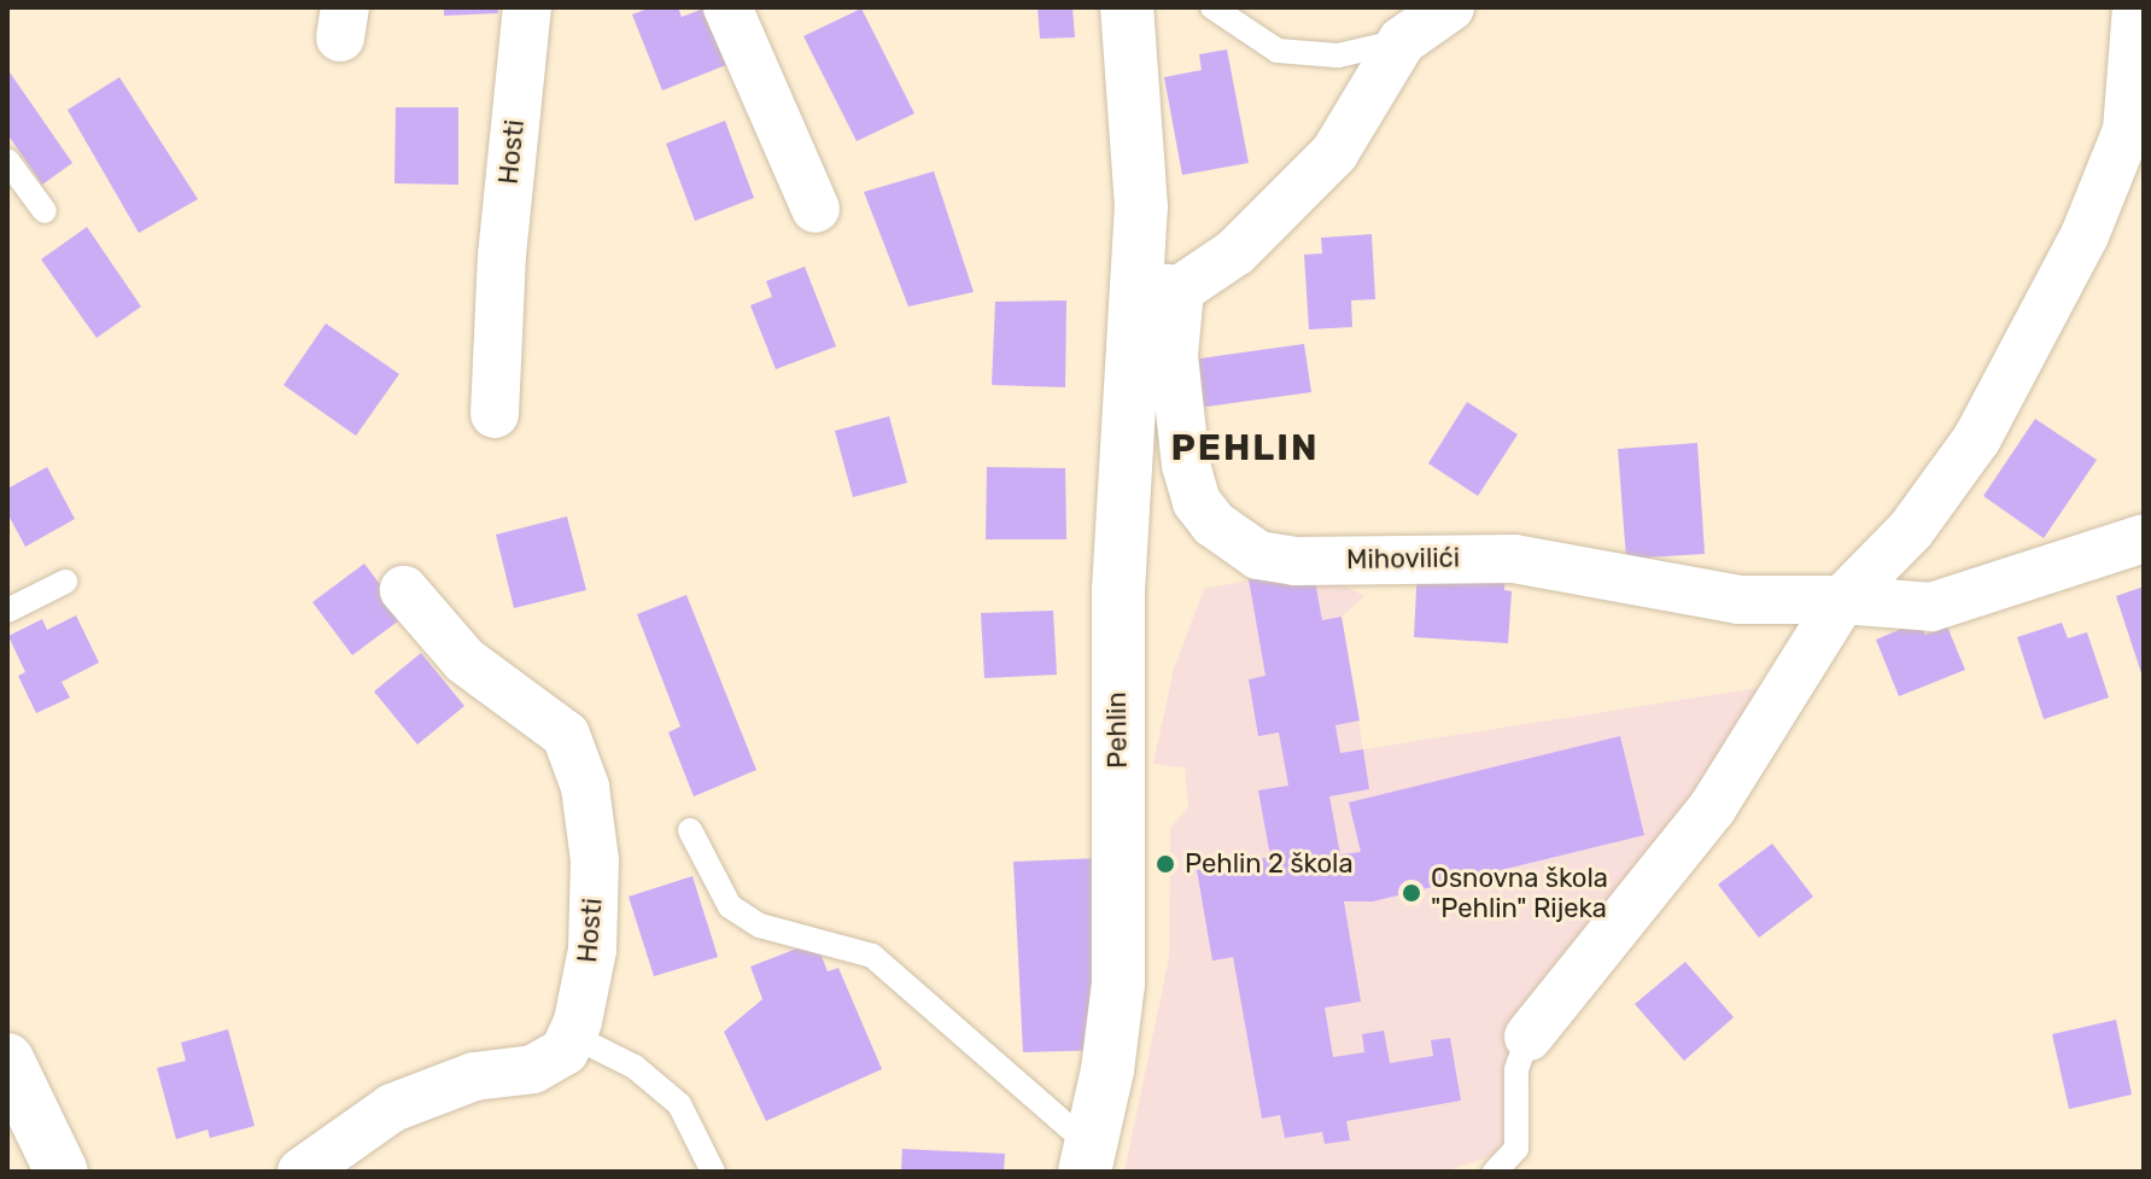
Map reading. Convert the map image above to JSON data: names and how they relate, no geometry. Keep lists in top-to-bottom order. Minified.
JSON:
{"streets":{"main road":["Pehlin"],"street":["Hosti","Mihovilići"]},"crossings":[["Mihovilići","Pehlin"]],"districts":["PEHLIN"],"places":["Pehlin 2 škola","Osnovna škola \"Pehlin\" Rijeka"]}
